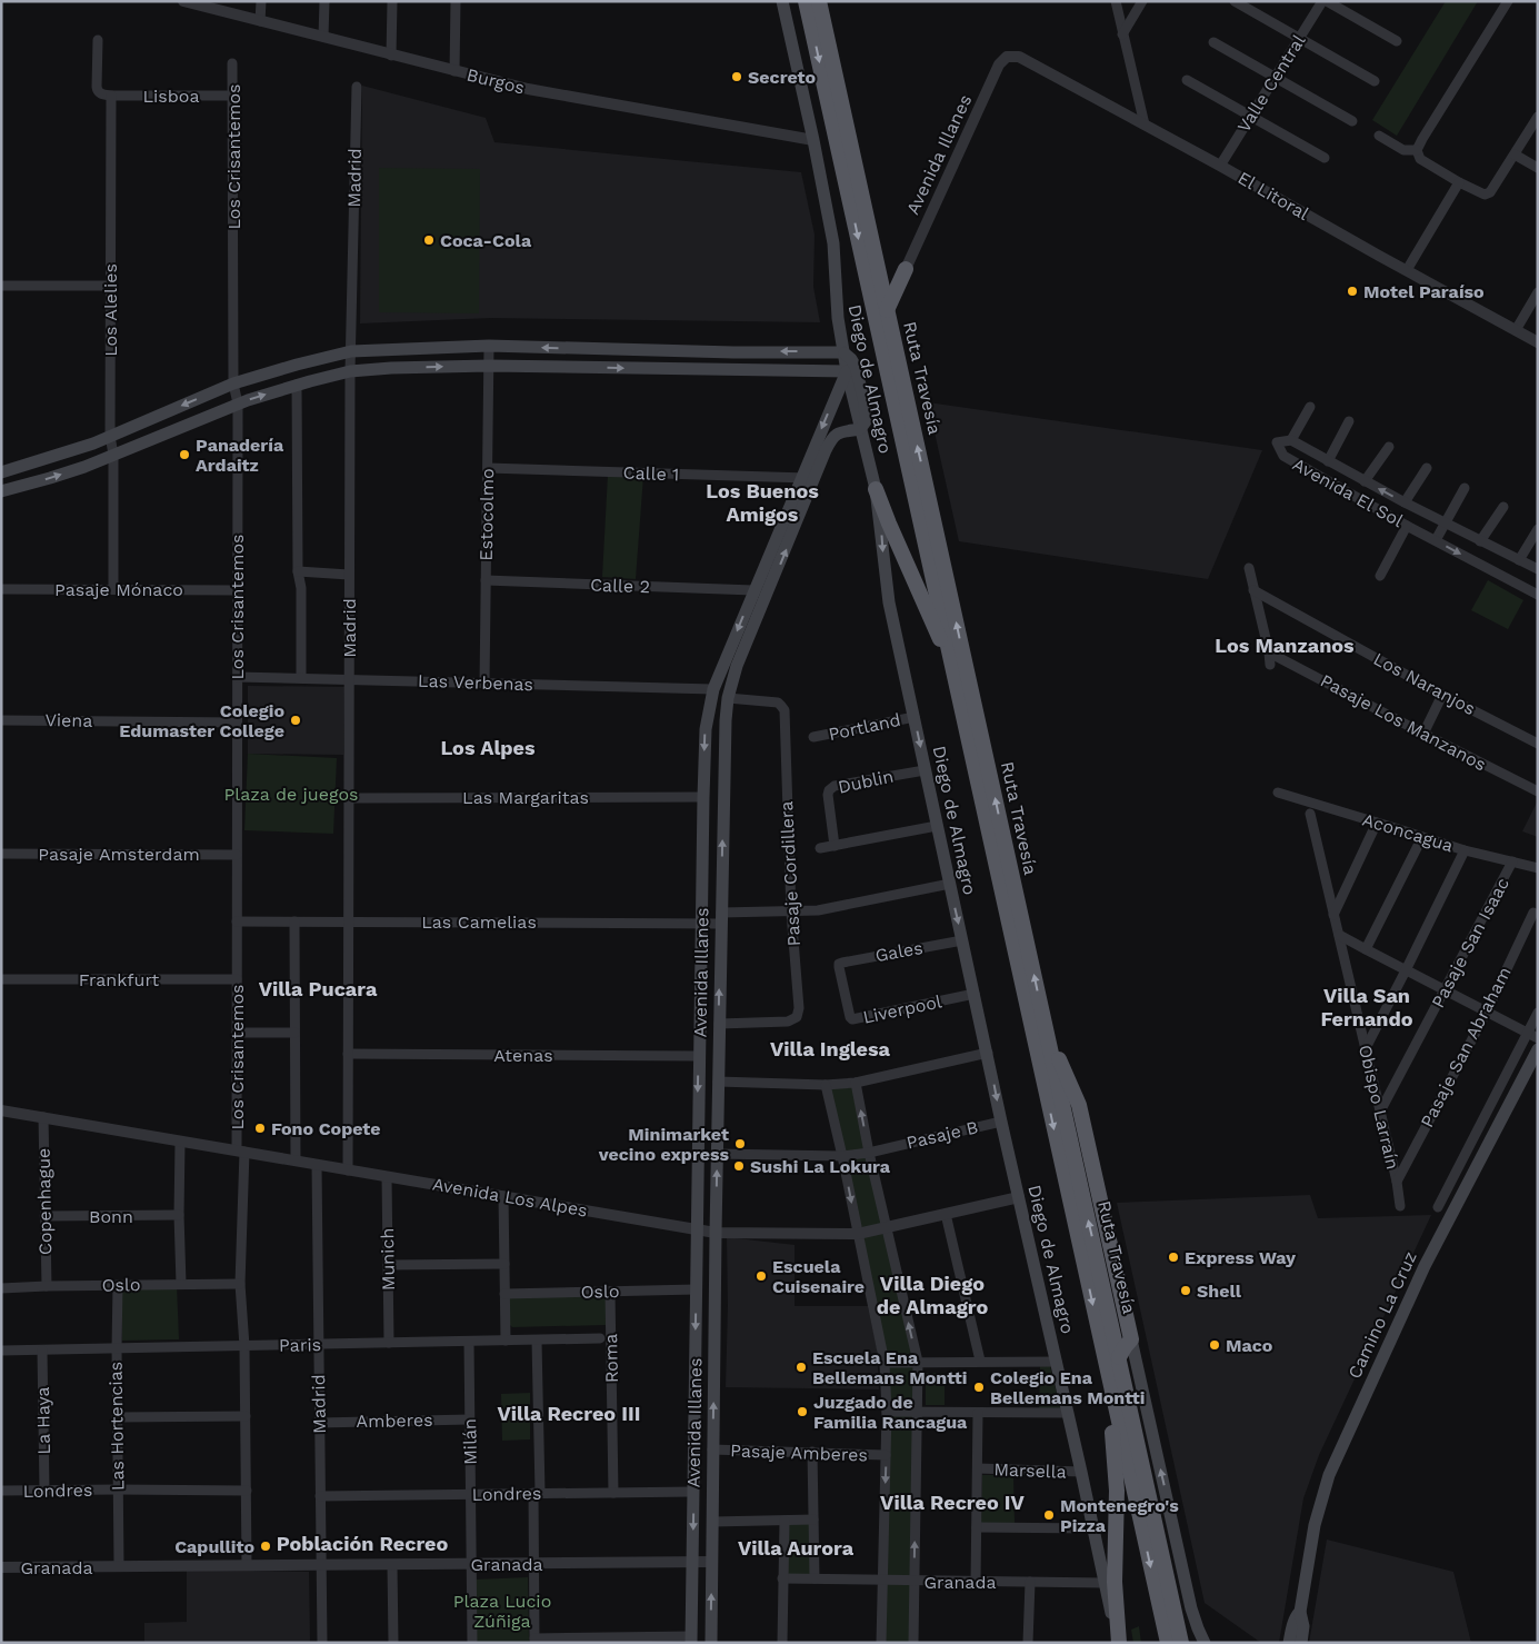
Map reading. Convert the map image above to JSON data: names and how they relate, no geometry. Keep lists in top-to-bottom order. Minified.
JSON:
{"streets":{"highway":["Ruta Travesía"],"main road":["Avenida Illanes","Diego de Almagro","Camino La Cruz"],"street":["Burgos","Valle Central","Lisboa","Los Crisantemos","Madrid","El Litoral","Los Alelies","Calle 1","Avenida El Sol","Estocolmo","Calle 2","Pasaje Mónaco","Las Verbenas","Los Naranjos","Viena","Pasaje Los Manzanos","Portland","Dublin","Las Margaritas","Aconcagua","Pasaje Amsterdam","Pasaje Cordillera","Las Camelias","Pasaje San Isaac","Gales","Frankfurt","Liverpool","Pasaje San Abraham","Atenas","Obispo Larraín","Pasaje B","Avenida Los Alpes","Copenhague","Bonn","Munich","Oslo","Paris","Roma","La Haya","Amberes","Las Hortencias","Milán","Pasaje Amberes","Marsella","Londres","Granada"]},"crossings":[["Burgos","Diego de Almagro"],["Valle Central","El Litoral"],["Lisboa","Los Crisantemos"],["Lisboa","Los Alelies"],["Avenida Illanes","El Litoral"],["Avenida Illanes","Diego de Almagro"],["Avenida Illanes","Calle 1"],["Avenida Illanes","Calle 2"],["Avenida Illanes","Las Verbenas"],["Avenida Illanes","Las Margaritas"],["Avenida Illanes","Pasaje Cordillera"],["Avenida Illanes","Las Camelias"],["Avenida Illanes","Atenas"],["Avenida Illanes","Pasaje B"],["Avenida Illanes","Avenida Los Alpes"],["Avenida Illanes","Oslo"],["Avenida Illanes","Pasaje Amberes"],["Avenida Illanes","Londres"],["Avenida Illanes","Granada"],["Los Crisantemos","Pasaje Mónaco"],["Los Crisantemos","Las Verbenas"],["Los Crisantemos","Viena"],["Los Crisantemos","Pasaje Amsterdam"],["Los Crisantemos","Las Camelias"],["Los Crisantemos","Frankfurt"],["Los Crisantemos","Avenida Los Alpes"],["Los Crisantemos","Oslo"],["Los Crisantemos","Paris"],["Los Crisantemos","Londres"],["Los Crisantemos","Granada"],["Madrid","Las Verbenas"],["Madrid","Las Margaritas"],["Madrid","Las Camelias"],["Madrid","Atenas"],["Madrid","Avenida Los Alpes"],["Madrid","Paris"],["Madrid","Amberes"],["Madrid","Londres"],["Madrid","Granada"],["Los Alelies","Pasaje Mónaco"],["Diego de Almagro","Portland"],["Diego de Almagro","Dublin"],["Diego de Almagro","Las Camelias"],["Diego de Almagro","Gales"],["Diego de Almagro","Liverpool"],["Diego de Almagro","Pasaje B"],["Diego de Almagro","Avenida Los Alpes"],["Diego de Almagro","Marsella"],["Diego de Almagro","Granada"],["Calle 1","Estocolmo"],["Estocolmo","Calle 2"],["Estocolmo","Las Verbenas"],["Aconcagua","Pasaje San Isaac"],["Pasaje Cordillera","Las Camelias"],["Pasaje San Isaac","Obispo Larraín"],["Gales","Liverpool"],["Pasaje San Abraham","Obispo Larraín"],["Avenida Los Alpes","Copenhague"],["Avenida Los Alpes","Munich"],["Copenhague","Bonn"],["Copenhague","Oslo"],["Munich","Paris"],["Oslo","Roma"],["Oslo","Las Hortencias"],["Paris","La Haya"],["Paris","Las Hortencias"],["Paris","Milán"],["Roma","Londres"],["La Haya","Londres"],["Amberes","Milán"],["Las Hortencias","Londres"],["Las Hortencias","Granada"],["Milán","Londres"],["Milán","Granada"]],"districts":["Los Buenos Amigos","Los Manzanos","Los Alpes","Villa Pucara","Villa San Fernando","Villa Inglesa","Villa Diego de Almagro","Villa Recreo III","Villa Recreo IV","Población Recreo","Villa Aurora"],"parks":["Plaza de juegos","Plaza Lucio Zúñiga"],"places":["Secreto","Coca-Cola","Motel Paraíso","Panadería Ardaitz","Colegio Edumaster College","Fono Copete","Minimarket vecino express","Sushi La Lokura","Express Way","Escuela Cuisenaire","Shell","Maco","Escuela Ena Bellemans Montti","Colegio Ena Bellemans Montti","Juzgado de Familia Rancagua","Montenegro's Pizza","Capullito"]}
